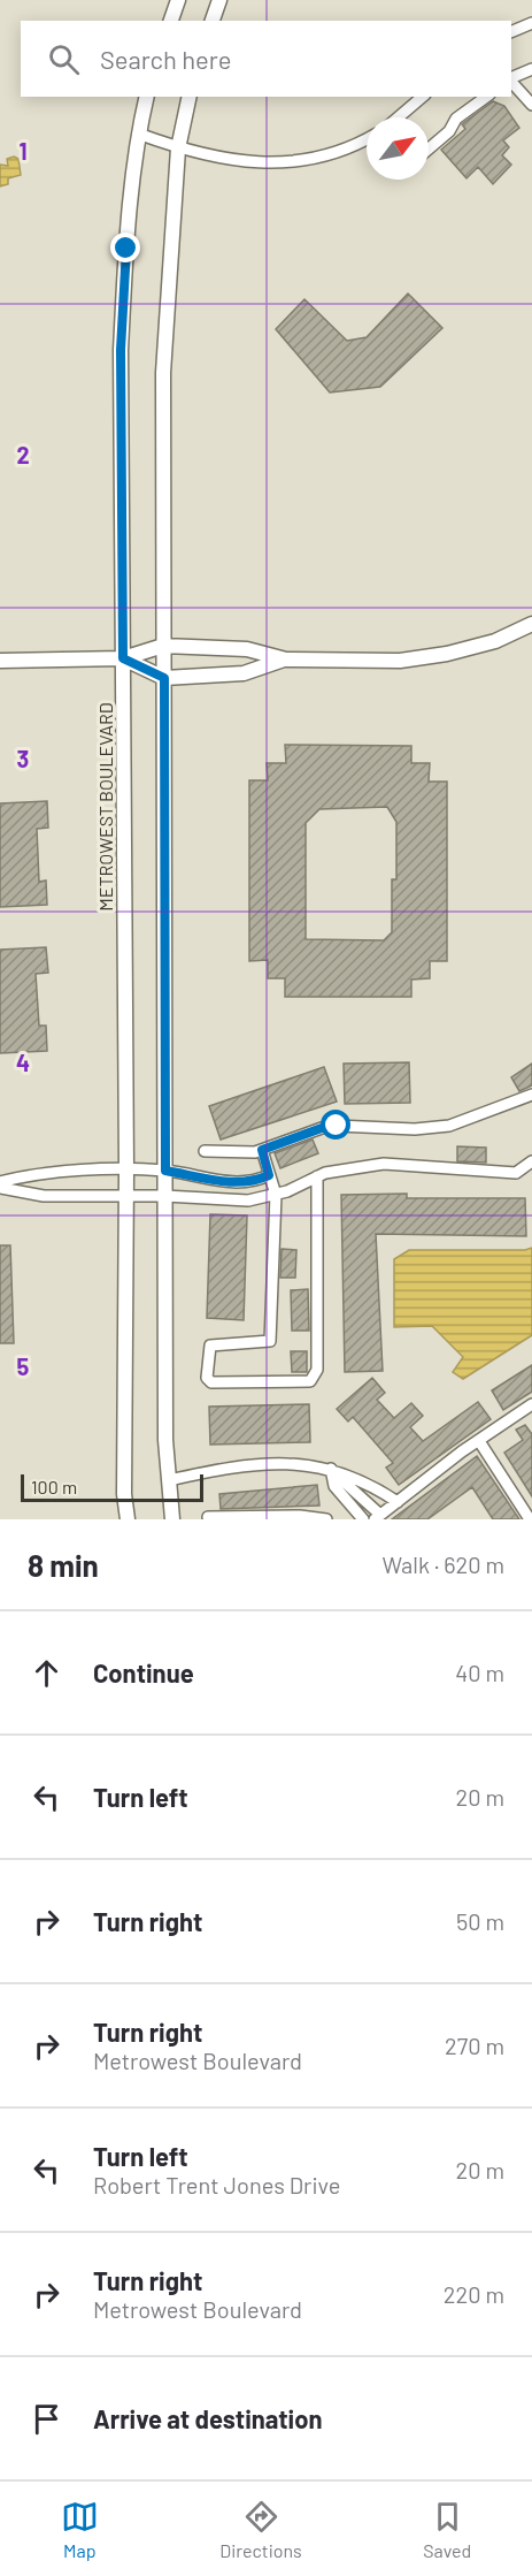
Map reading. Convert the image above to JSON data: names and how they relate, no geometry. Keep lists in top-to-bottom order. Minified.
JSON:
{"streets":{"street":["METROWEST BOULEVARD"]},"scale_bar":"100 m","north":"top right","page":{"search":"Search here","scale":"100 m","heading":["8 min","Walk · 620 m"],"list":[["Continue","40 m"],["Turn left","20 m"],["Turn right","50 m"],["Turn right","Metrowest Boulevard","270 m"],["Turn left","Robert Trent Jones Drive","20 m"],["Turn right","Metrowest Boulevard","220 m"],"Arrive at destination"],"nav":["Map","Directions","Saved"]},"grid":{"rows":["1","2","3","4","5"]}}
